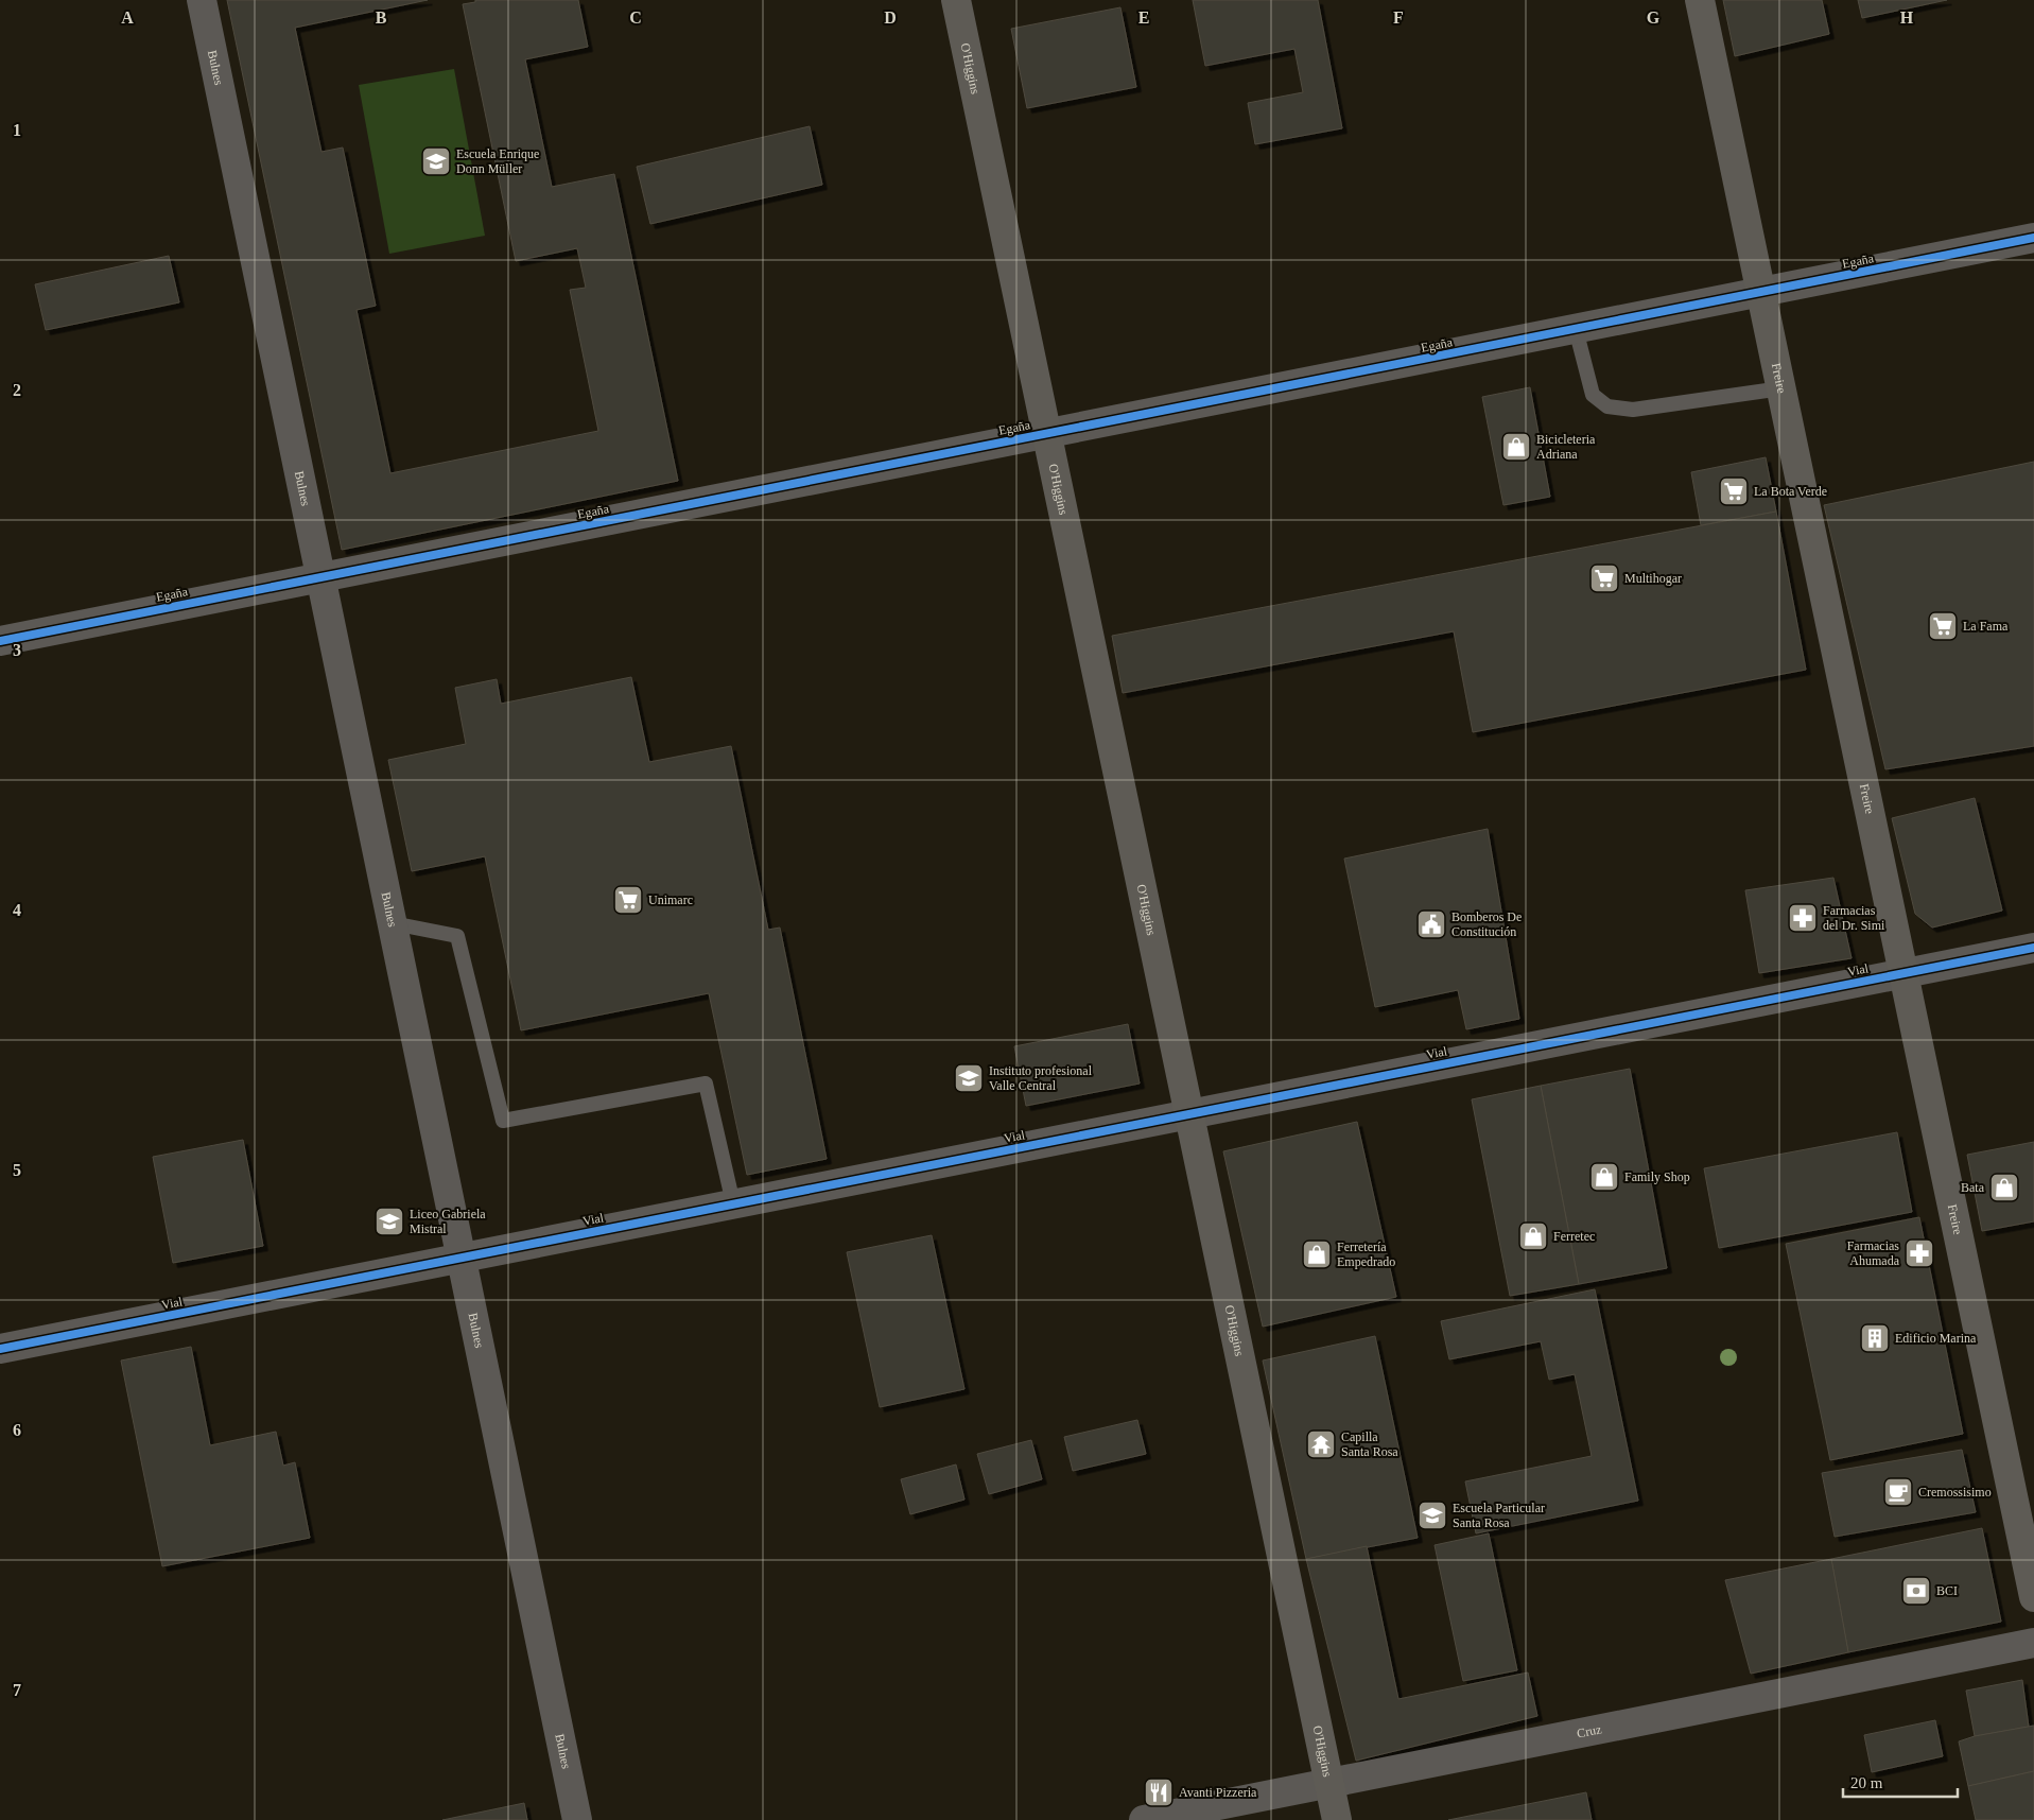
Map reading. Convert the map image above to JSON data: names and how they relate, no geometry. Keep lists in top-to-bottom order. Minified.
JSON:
{"streets":{"main road":["O'Higgins","Freire"],"street":["Bulnes","Egaña","Vial","Cruz"]},"crossings":[["Bulnes","Egaña"],["Bulnes","Vial"],["O'Higgins","Egaña"],["O'Higgins","Vial"],["O'Higgins","Cruz"],["Egaña","Freire"],["Freire","Vial"]],"places":{"school or university":["Escuela Enrique Donn Müller","Instituto profesional Valle Central","Liceo Gabriela Mistral","Escuela Particular Santa Rosa"],"shop":["Bicicleteria Adriana","Family Shop","Bata","Ferretec","Ferretería Empedrado"],"supermarket":["La Bota Verde","Multihogar","La Fama","Unimarc"],"pharmacy":["Farmacias del Dr. Simi","Farmacias Ahumada"],"public building":["Bomberos De Constitución"],"building":["Edificio Marina"],"temple":["Capilla Santa Rosa"],"cafe":["Cremossisimo"],"bank":["BCI"],"restaurant":["Avanti Pizzeria"]},"scale_bar":"20 m","grid":{"columns":["A","B","C","D","E","F","G","H"],"rows":["1","2","3","4","5","6","7"]}}
